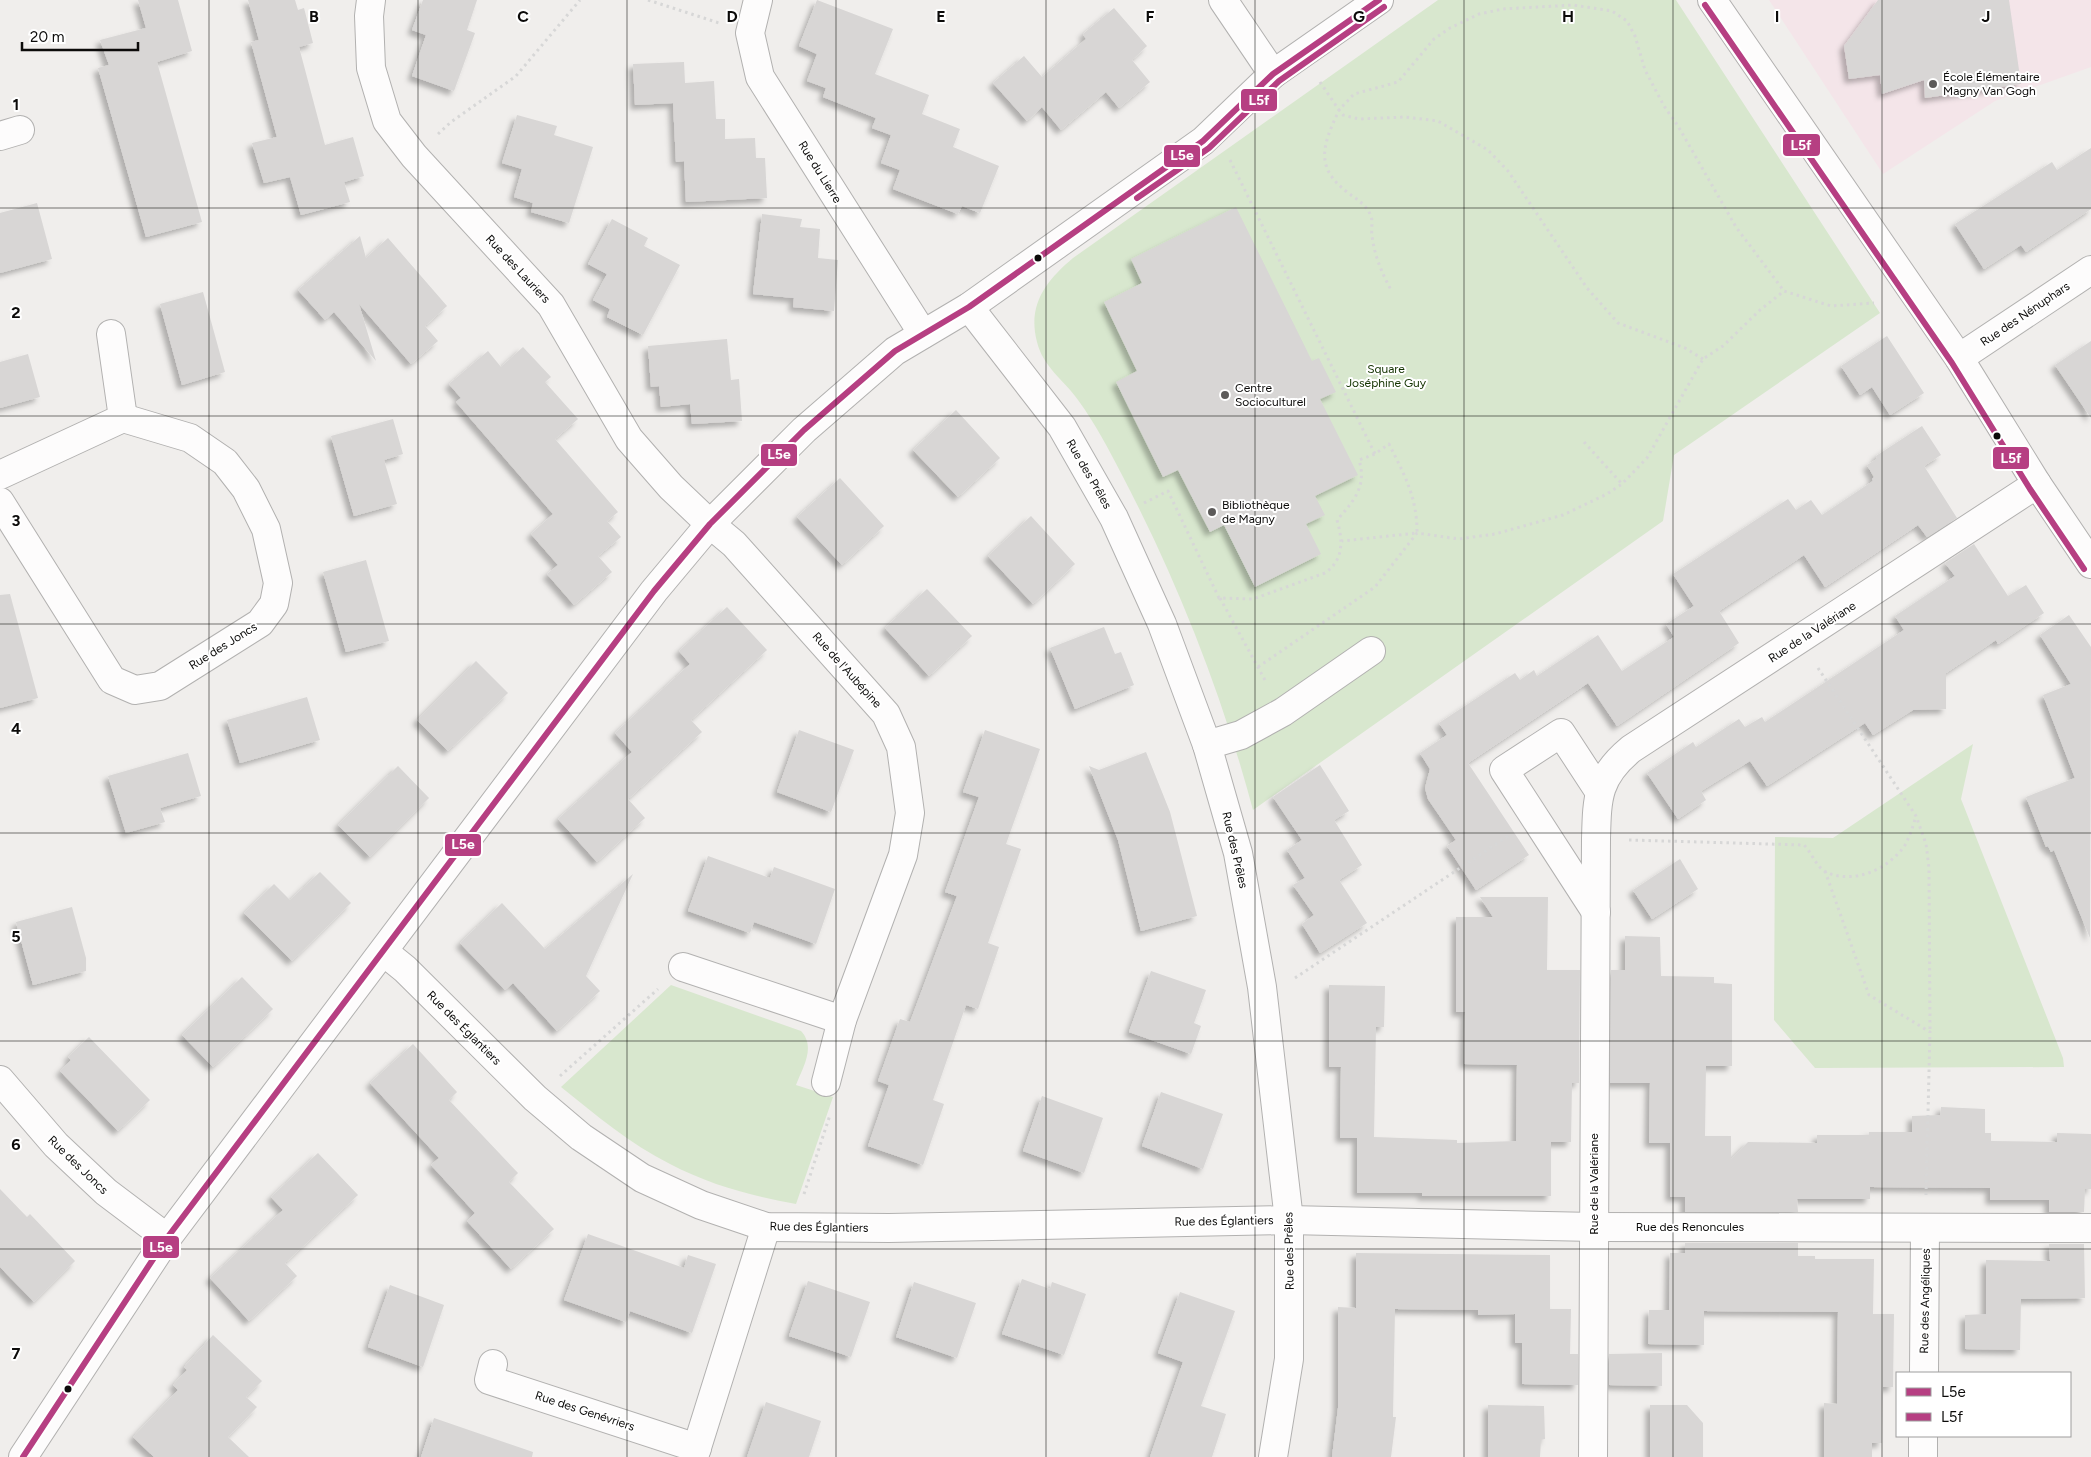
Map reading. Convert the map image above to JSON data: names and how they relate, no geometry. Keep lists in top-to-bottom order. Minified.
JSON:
{"streets":{"street":["Rue du Lierre","Rue des Lauriers","Rue des Nénuphars","Rue des Prêles","Rue de la Valériane","Rue des Joncs","Rue de l'Aubépine","Rue des Églantiers","Rue des Renoncules","Rue des Angéliques","Rue des Genévriers"]},"crossings":[["Rue des Lauriers","Rue de l'Aubépine"],["Rue des Prêles","Rue des Églantiers"],["Rue des Prêles","Rue des Renoncules"],["Rue de la Valériane","Rue des Renoncules"],["Rue des Églantiers","Rue des Renoncules"],["Rue des Églantiers","Rue des Genévriers"],["Rue des Renoncules","Rue des Angéliques"]],"parks":["Square Joséphine Guy"],"places":["École Élémentaire Magny Van Gogh","Centre Socioculturel","Bibliothèque de Magny"],"lines":["transit line L5e","transit line L5f"],"legend":["L5e","L5f"],"scale_bar":"20 m","grid":{"columns":["B","C","D","E","F","G","H","I","J"],"rows":["1","2","3","4","5","6","7"]}}
